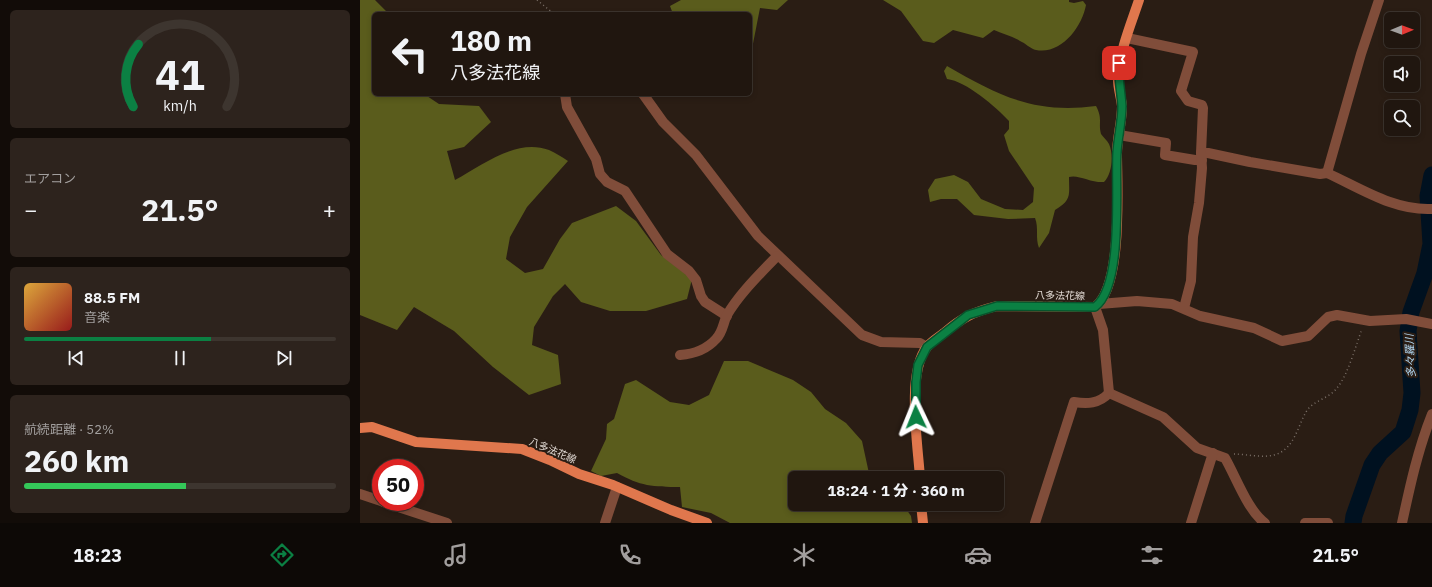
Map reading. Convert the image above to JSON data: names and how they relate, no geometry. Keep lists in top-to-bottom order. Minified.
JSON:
{"streets":{"main road":["八多法花線"]},"water":["多々羅川"],"north":"right","page":{"turn":["180 m","八多法花線"],"tile":["エアコン",["航続距離 · 52%","260 km"]],"heat":["−","21.5°","+"],"song":["88.5 FM","音楽"],"limit":"50","trip":"18:24 · 1 分 · 360 m","tabs":["18:23","21.5°"],"gauge":["41","km/h"]}}
